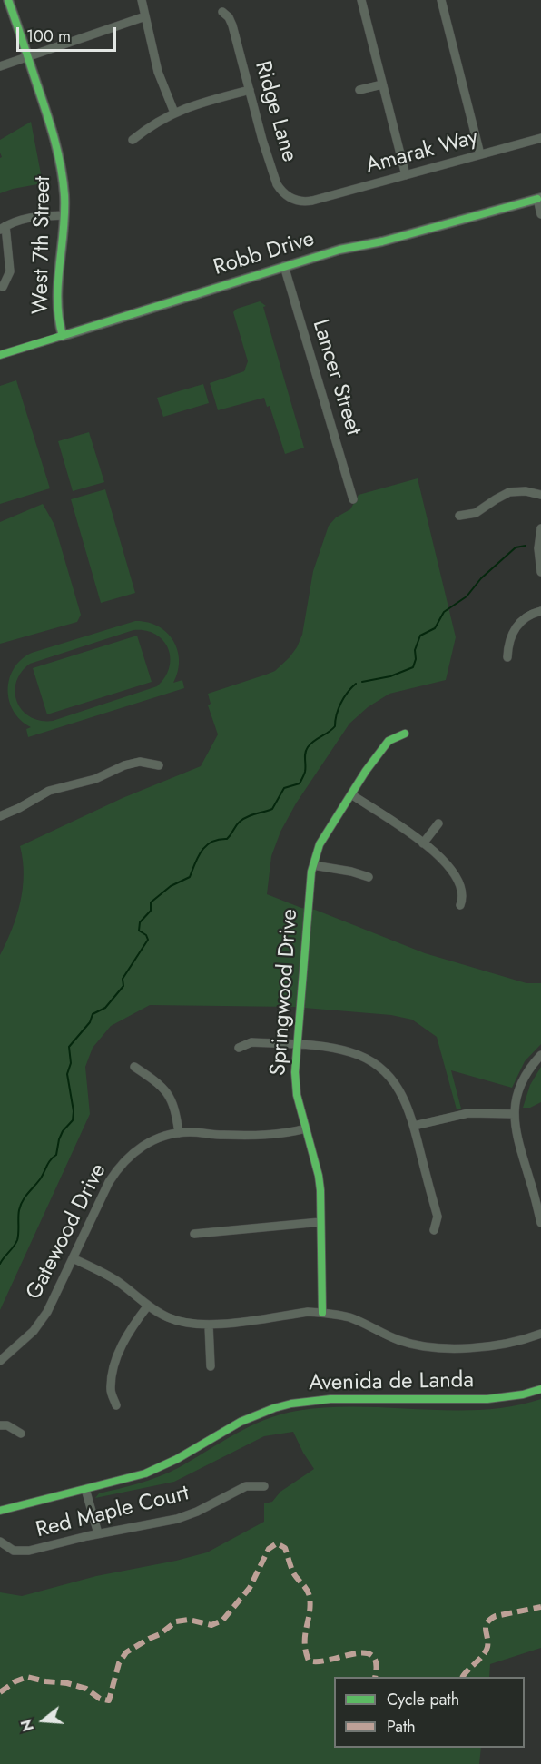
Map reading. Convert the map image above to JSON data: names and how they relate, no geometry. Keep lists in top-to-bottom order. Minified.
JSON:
{"streets":{"main road":["West 7th Street","Robb Drive"],"street":["Ridge Lane","Amarak Way","Lancer Street","Springwood Drive","Gatewood Drive","Avenida de Landa","Red Maple Court"]},"crossings":[["Ridge Lane","Amarak Way"],["West 7th Street","Robb Drive"],["Robb Drive","Lancer Street"],["Springwood Drive","Gatewood Drive"]],"legend":["Cycle path","Path"],"scale_bar":"100 m","north":"left"}
